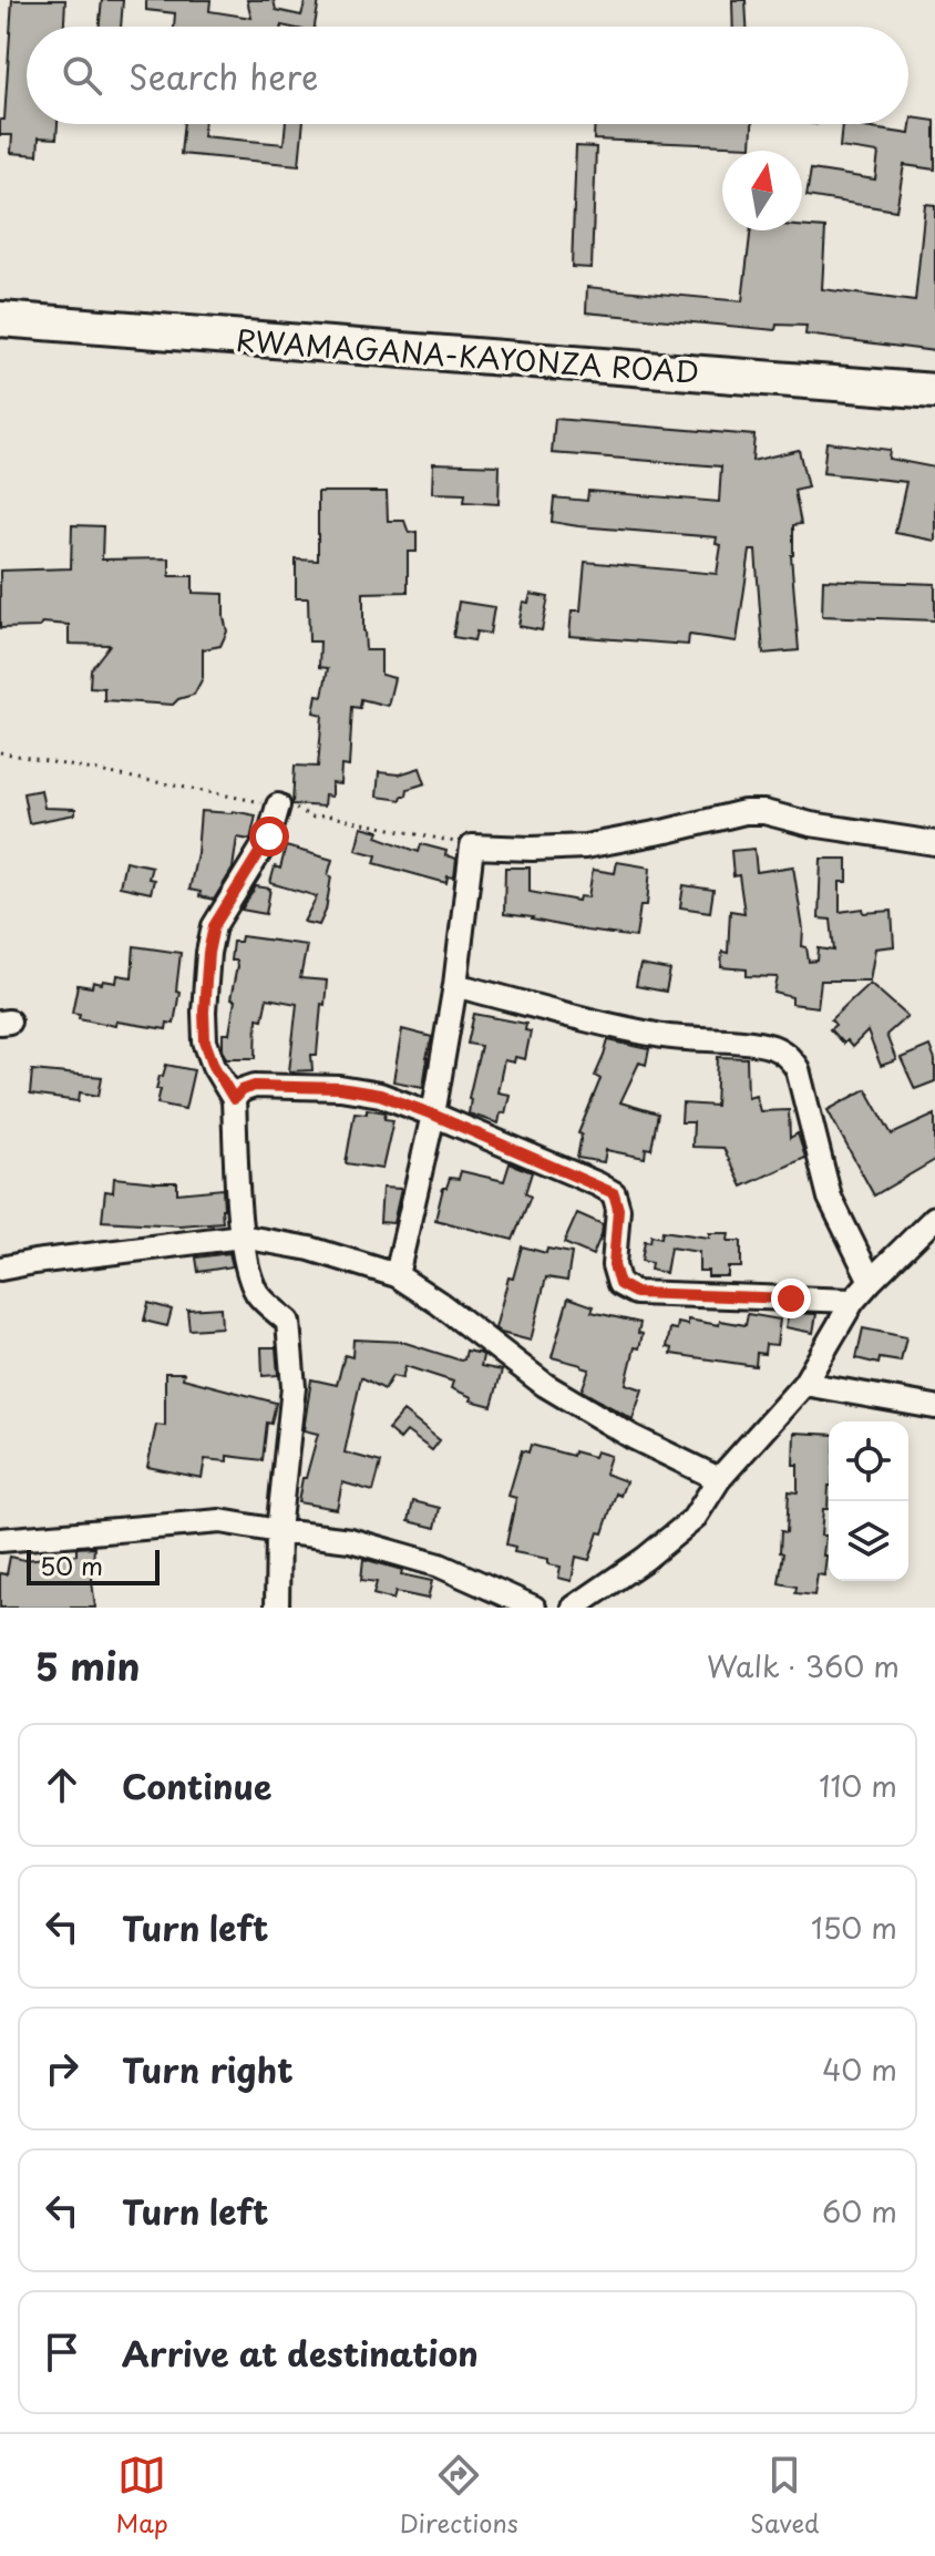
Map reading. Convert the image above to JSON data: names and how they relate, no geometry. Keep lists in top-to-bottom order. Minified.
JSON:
{"streets":{"highway":["RWAMAGANA-KAYONZA ROAD"]},"scale_bar":"50 m","north":"top","page":{"search":"Search here","scale":"50 m","heading":["5 min","Walk · 360 m"],"list":[["Continue","110 m"],["Turn left","150 m"],["Turn right","40 m"],["Turn left","60 m"],"Arrive at destination"],"nav":["Map","Directions","Saved"]}}
